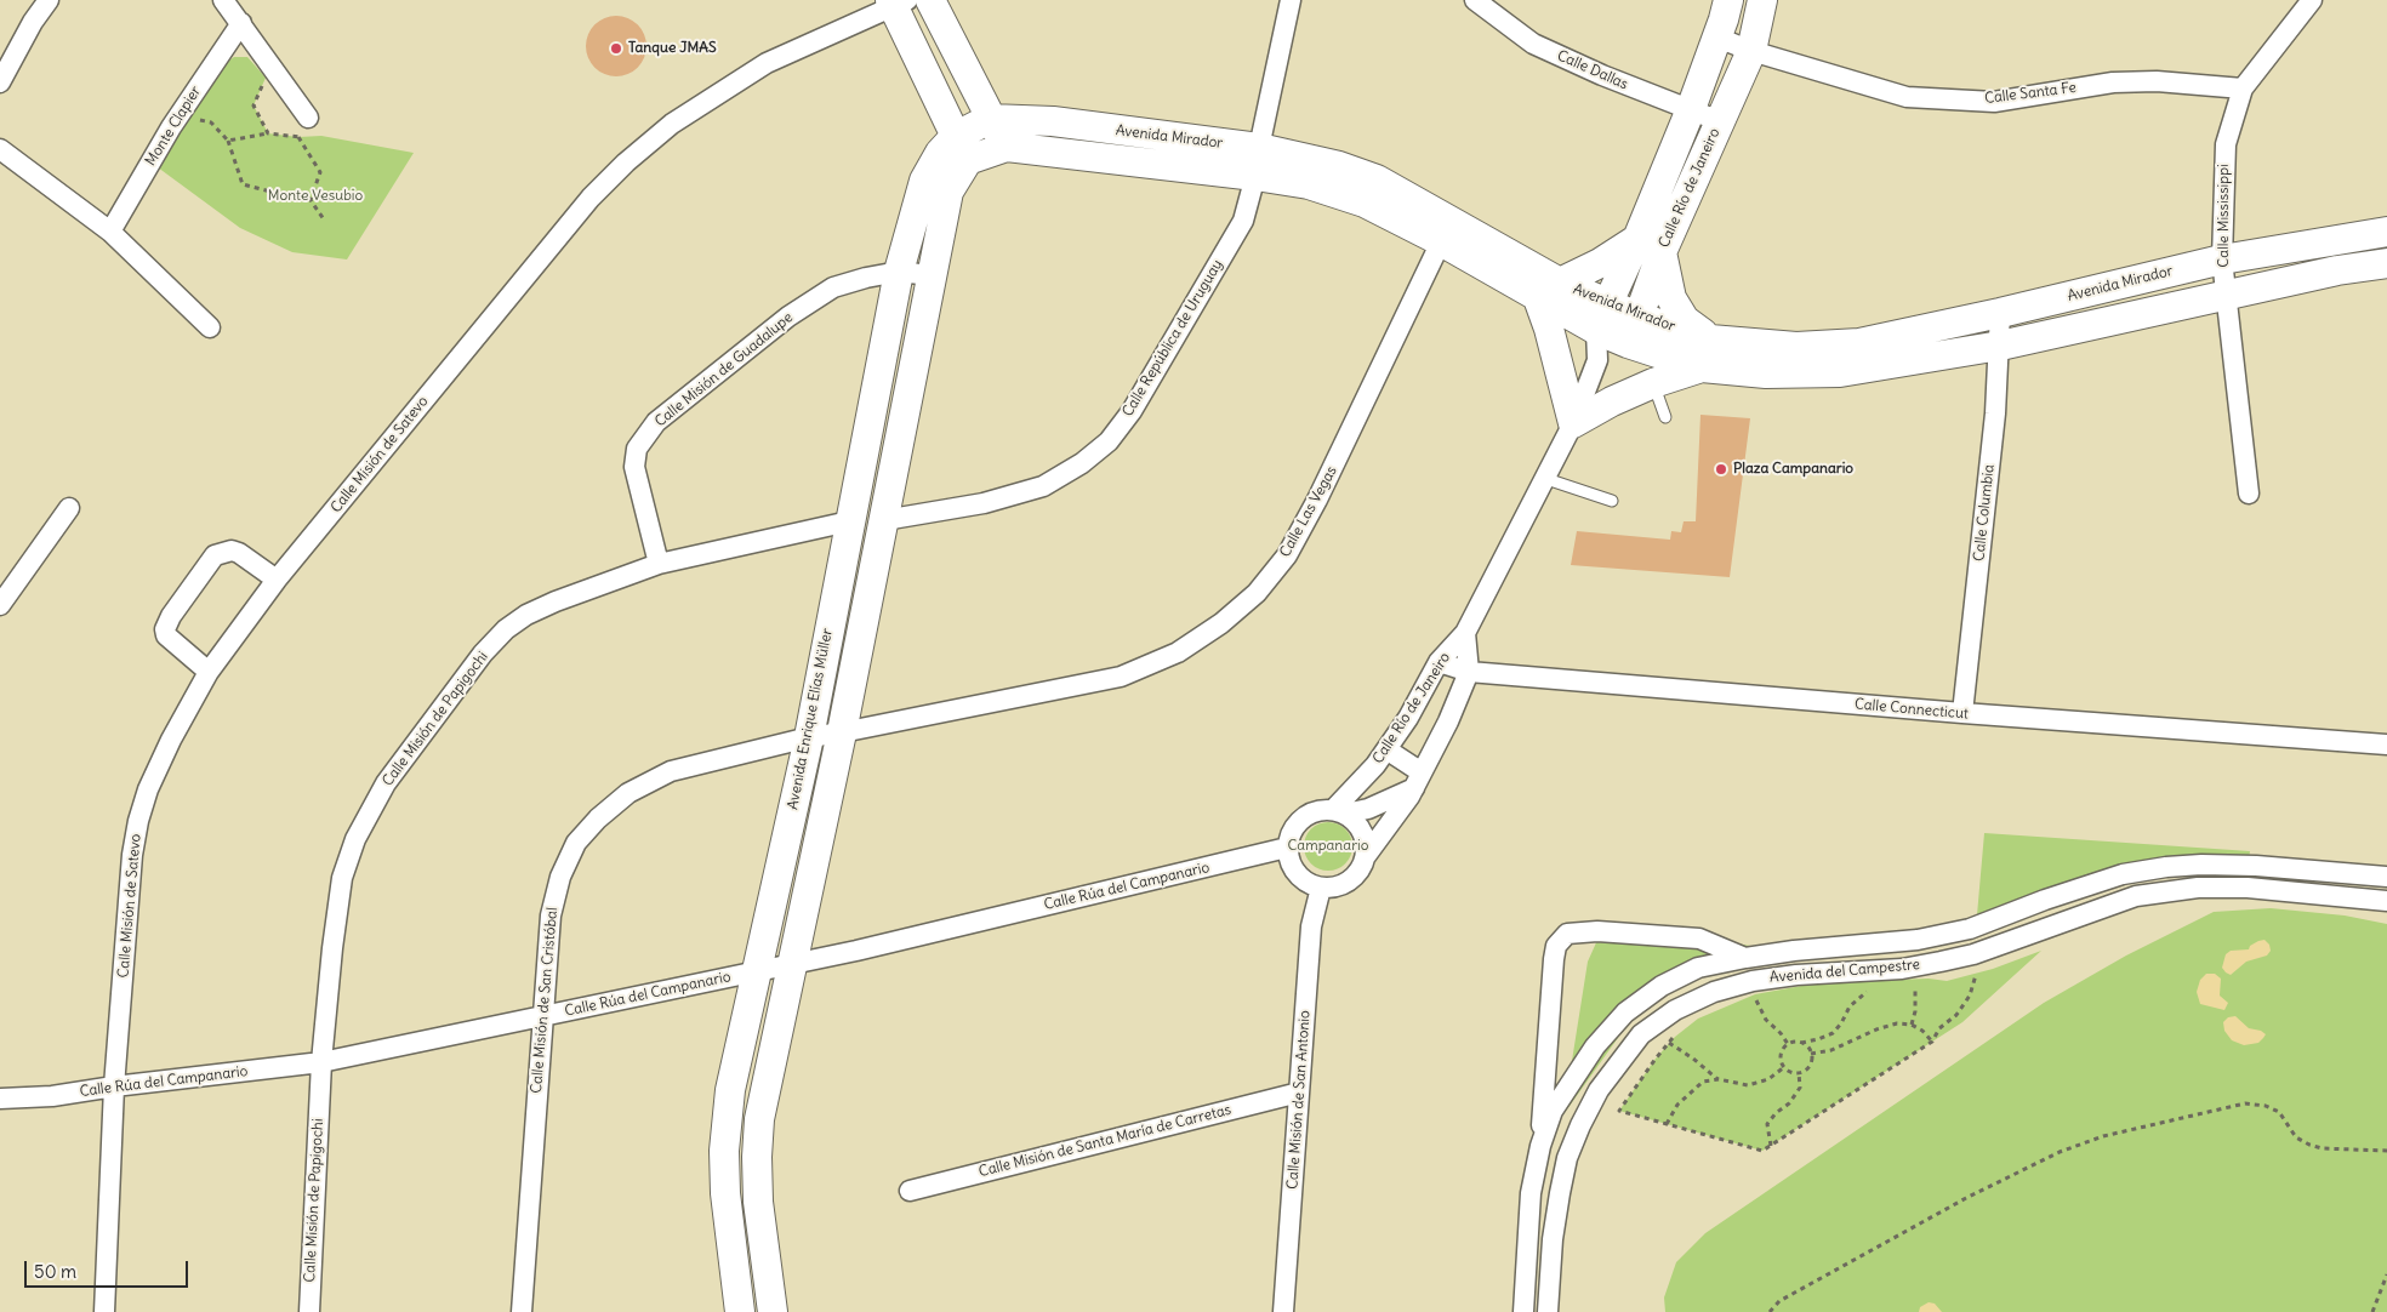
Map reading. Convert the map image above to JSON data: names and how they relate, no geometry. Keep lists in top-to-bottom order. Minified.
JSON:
{"streets":{"main road":["Avenida Mirador","Calle Río de Janeiro","Avenida Enrique Elías Müller"],"street":["Calle Dallas","Calle Santa Fe","Monte Clapier","Calle Mississippi","Calle República de Uruguay","Calle Misión de Guadalupe","Calle Misión de Satevo","Calle Las Vegas","Calle Columbia","Calle Connecticut","Calle Misión de Papigochi","Calle Rúa del Campanario","Avenida del Campestre","Calle Misión de San Cristóbal","Calle Misión de San Antonio","Calle Misión de Santa María de Carretas"]},"crossings":[["Calle Dallas","Calle Río de Janeiro"],["Calle Santa Fe","Calle Río de Janeiro"],["Calle Santa Fe","Calle Mississippi"],["Avenida Mirador","Calle Río de Janeiro"],["Avenida Mirador","Calle Mississippi"],["Avenida Mirador","Calle República de Uruguay"],["Avenida Mirador","Calle Las Vegas"],["Avenida Mirador","Calle Columbia"],["Avenida Mirador","Avenida Enrique Elías Müller"],["Calle Río de Janeiro","Calle Connecticut"],["Calle Río de Janeiro","Calle Rúa del Campanario"],["Calle Río de Janeiro","Calle Misión de San Antonio"],["Calle Misión de Guadalupe","Calle Misión de Papigochi"],["Calle Misión de Guadalupe","Avenida Enrique Elías Müller"],["Calle Misión de Satevo","Calle Rúa del Campanario"],["Calle Las Vegas","Calle Misión de San Cristóbal"],["Calle Columbia","Calle Connecticut"],["Calle Misión de Papigochi","Avenida Enrique Elías Müller"],["Calle Misión de Papigochi","Calle Rúa del Campanario"],["Avenida Enrique Elías Müller","Calle Rúa del Campanario"],["Avenida Enrique Elías Müller","Calle Misión de San Cristóbal"],["Calle Rúa del Campanario","Calle Misión de San Cristóbal"],["Calle Rúa del Campanario","Calle Misión de San Antonio"],["Calle Misión de San Antonio","Calle Misión de Santa María de Carretas"]],"parks":["Monte Vesubio","Campanario"],"places":["Tanque JMAS","Plaza Campanario"],"scale_bar":"50 m"}
